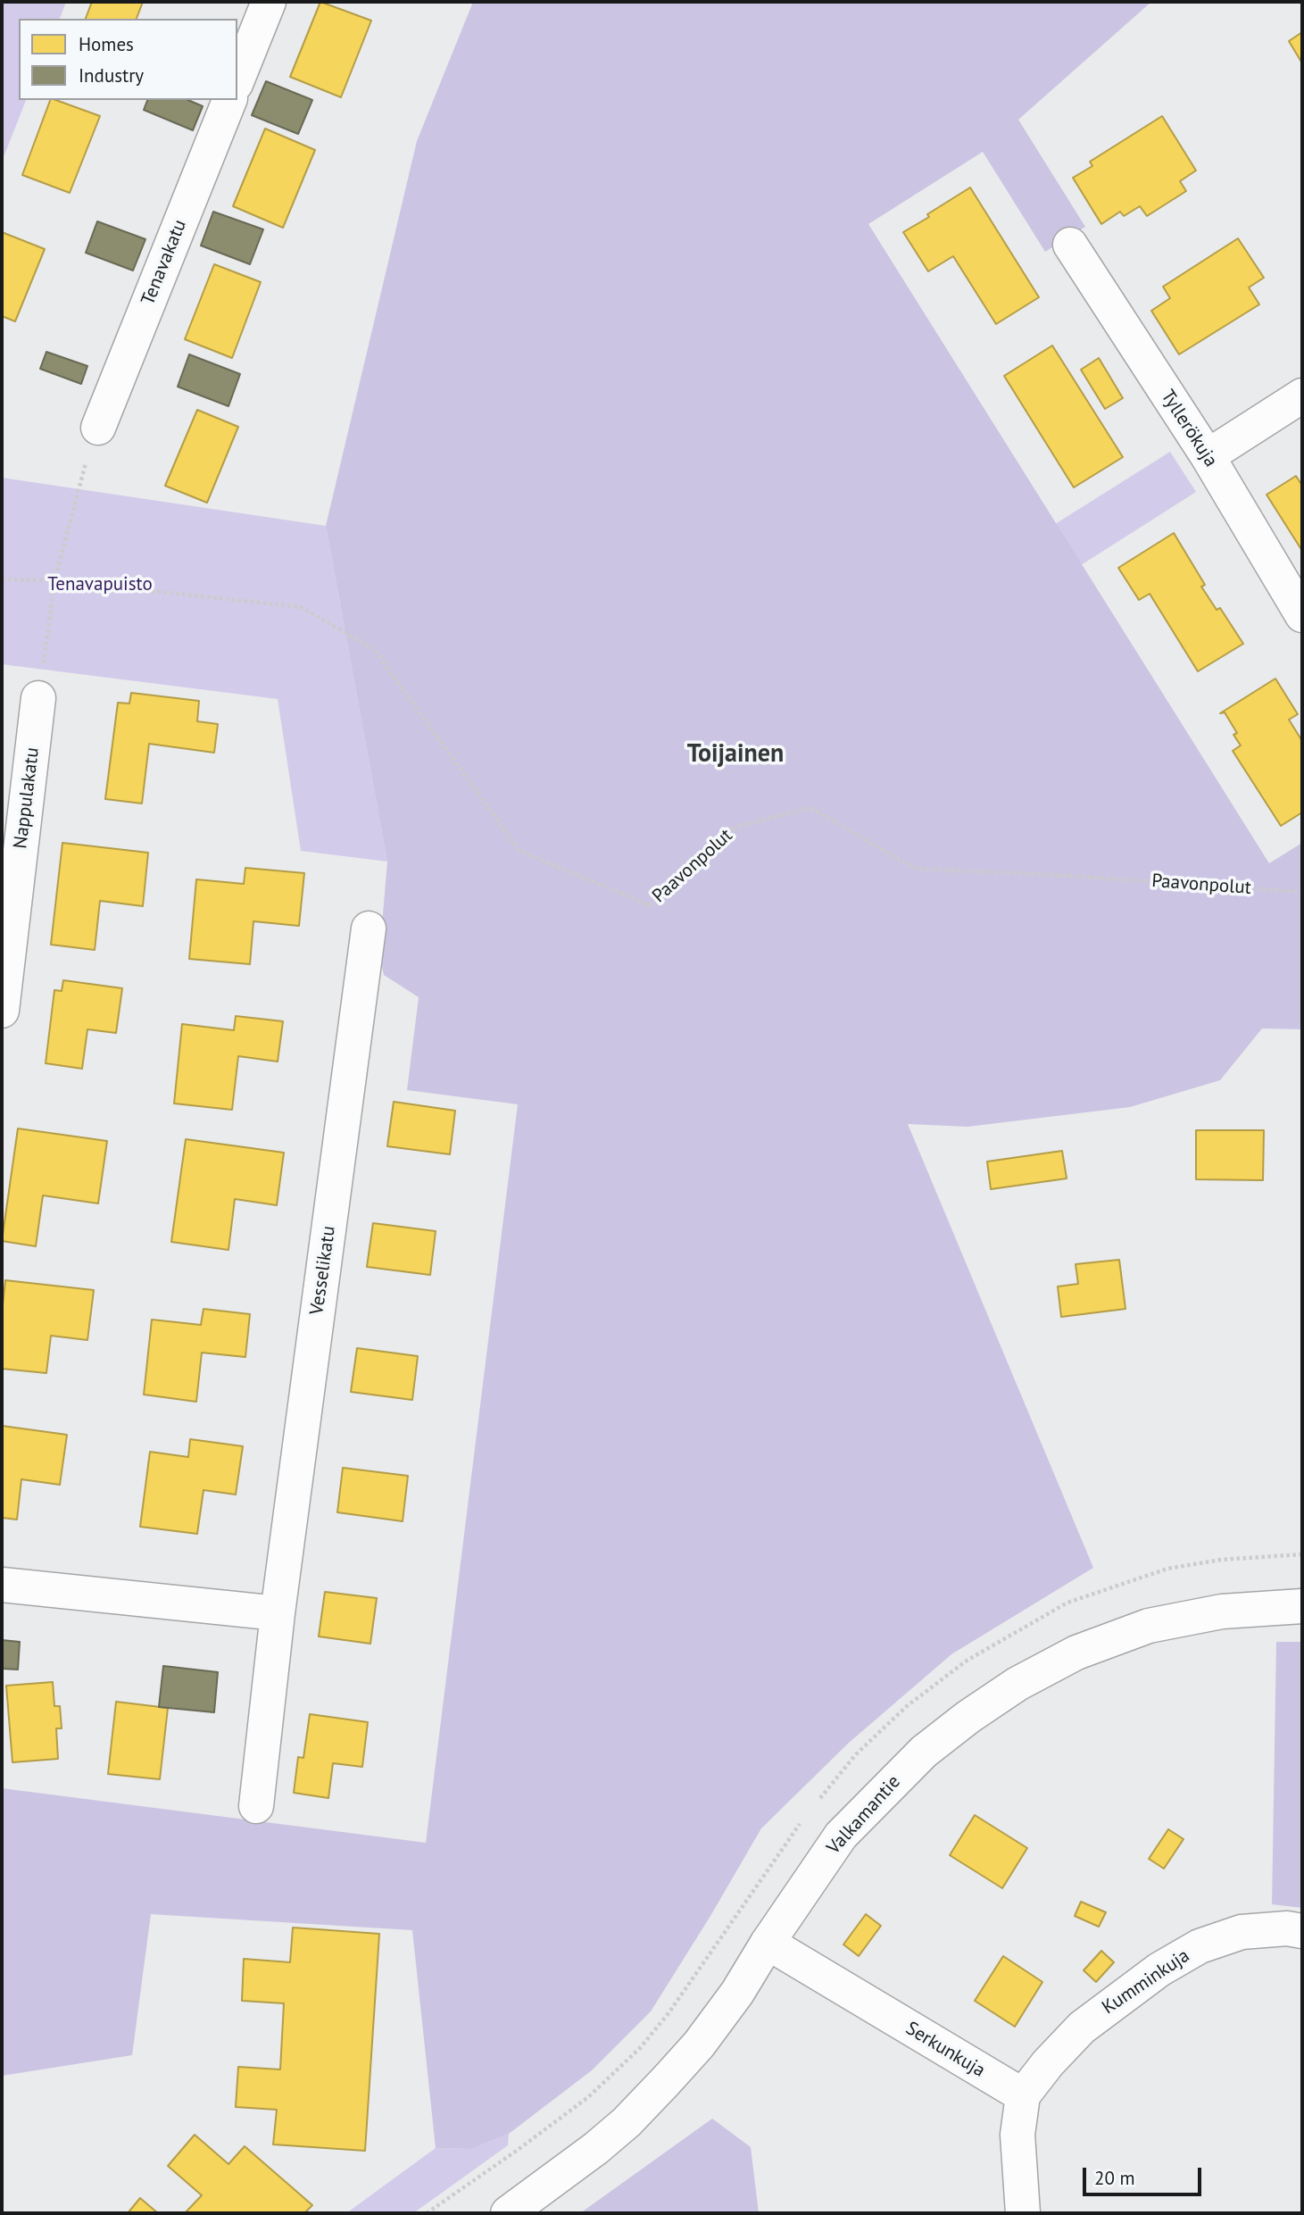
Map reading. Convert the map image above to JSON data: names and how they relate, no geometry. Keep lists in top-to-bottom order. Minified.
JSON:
{"streets":{"street":["Tenavakatu","Tyllerökuja","Nappulakatu","Vesselikatu","Valkamantie","Kumminkuja","Serkunkuja"],"path":["Paavonpolut"]},"crossings":[["Valkamantie","Serkunkuja"],["Kumminkuja","Serkunkuja"]],"districts":["Toijainen"],"parks":["Tenavapuisto"],"legend":["Homes","Industry"],"scale_bar":"20 m"}
